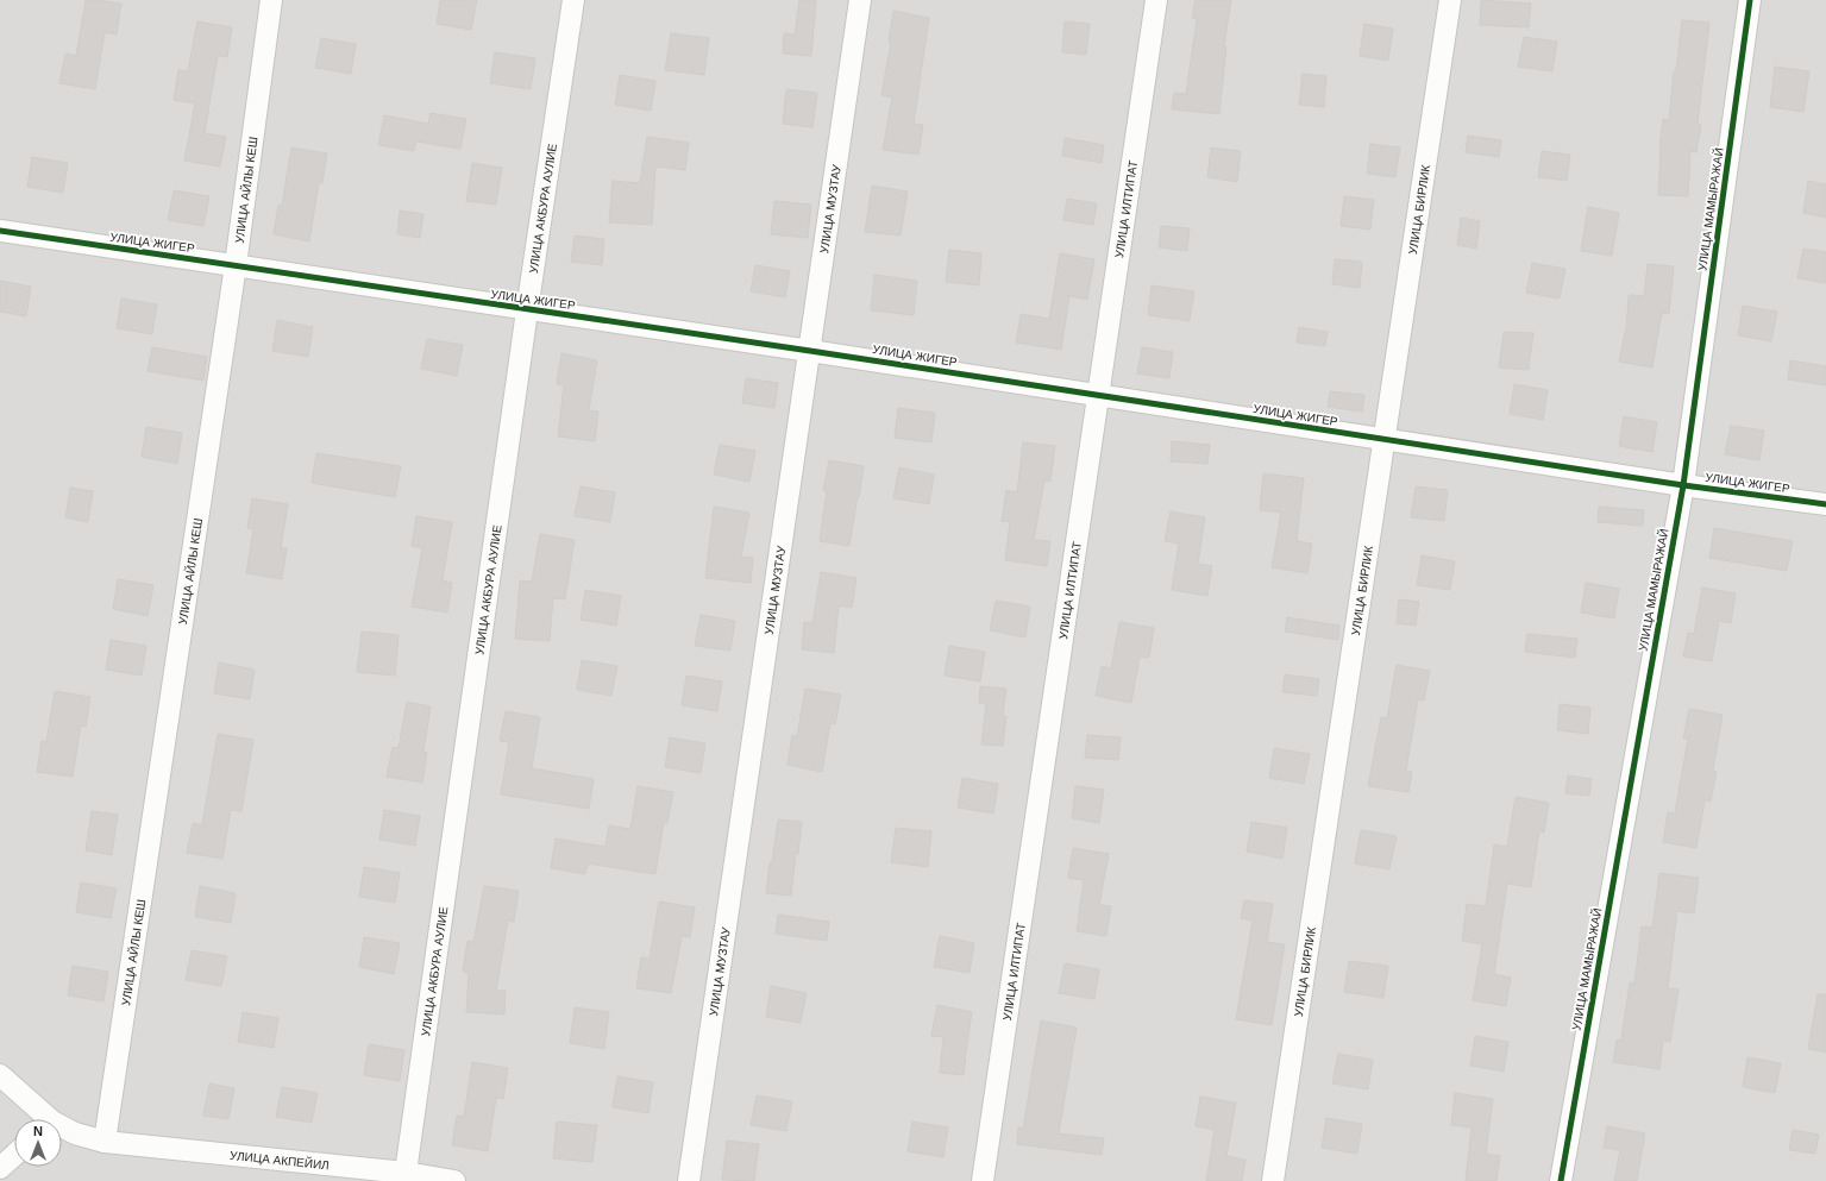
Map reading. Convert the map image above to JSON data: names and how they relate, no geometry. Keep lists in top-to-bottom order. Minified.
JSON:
{"streets":{"street":["УЛИЦА АЙЛЫ КЕШ","УЛИЦА АКБУРА АУЛИЕ","УЛИЦА МУЗТАУ","УЛИЦА ИЛТИПАТ","УЛИЦА БИРЛИК","УЛИЦА МАМЫРАЖАЙ","УЛИЦА ЖИГЕР","УЛИЦА АКПЕЙИЛ"]},"crossings":[["УЛИЦА АЙЛЫ КЕШ","УЛИЦА ЖИГЕР"],["УЛИЦА АЙЛЫ КЕШ","УЛИЦА АКПЕЙИЛ"],["УЛИЦА АКБУРА АУЛИЕ","УЛИЦА ЖИГЕР"],["УЛИЦА АКБУРА АУЛИЕ","УЛИЦА АКПЕЙИЛ"],["УЛИЦА МУЗТАУ","УЛИЦА ЖИГЕР"],["УЛИЦА ИЛТИПАТ","УЛИЦА ЖИГЕР"],["УЛИЦА БИРЛИК","УЛИЦА ЖИГЕР"],["УЛИЦА МАМЫРАЖАЙ","УЛИЦА ЖИГЕР"]],"north":"top"}
